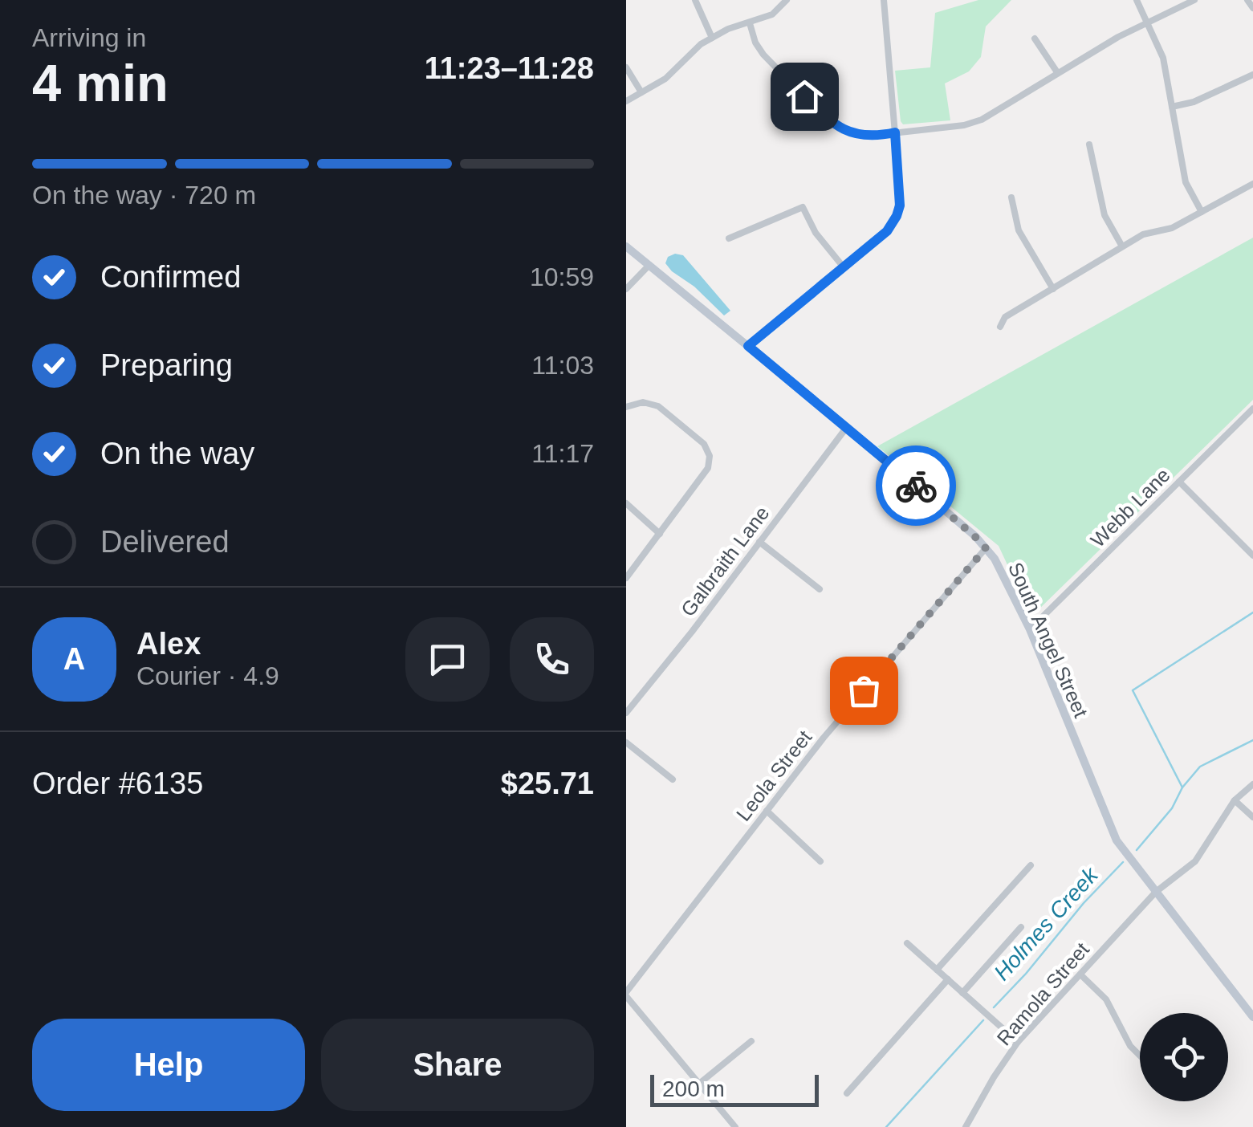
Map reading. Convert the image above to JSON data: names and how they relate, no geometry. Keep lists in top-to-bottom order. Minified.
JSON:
{"streets":{"street":["Webb Lane","Galbraith Lane","South Angel Street","Leola Street","Ramola Street"]},"crossings":[["Webb Lane","South Angel Street"],["Galbraith Lane","South Angel Street"],["South Angel Street","Leola Street"],["South Angel Street","Ramola Street"]],"water":["Holmes Creek"],"scale_bar":"200 m","page":{"heading":["4 min","Arriving in","11:23–11:28"],"panel":["Alex","Courier · 4.9","Order #6135","$25.71"],"bar":"On the way · 720 m","list":[["Confirmed","10:59"],["Preparing","11:03"],["On the way","11:17"],"Delivered"],"round":"A","buttons":["Help","Share"],"scale":"200 m"}}
